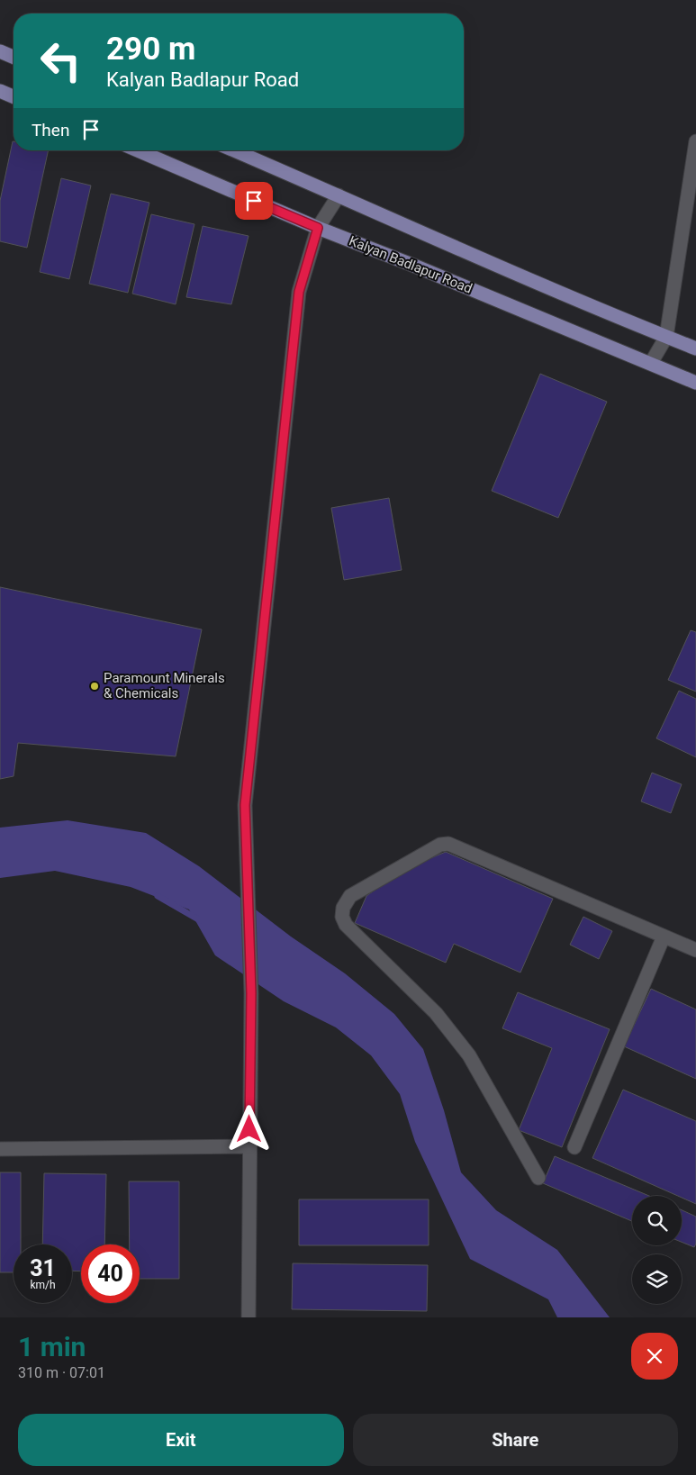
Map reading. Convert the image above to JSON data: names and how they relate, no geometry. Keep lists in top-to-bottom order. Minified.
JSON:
{"streets":{"main road":["Kalyan Badlapur Road"]},"places":["Paramount Minerals & Chemicals"],"page":{"turn":["290 m","Kalyan Badlapur Road"],"then":"Then","speed":"31 km/h","limit":"40","heading":["1 min","310 m · 07:01"],"buttons":["Exit","Share"]}}
